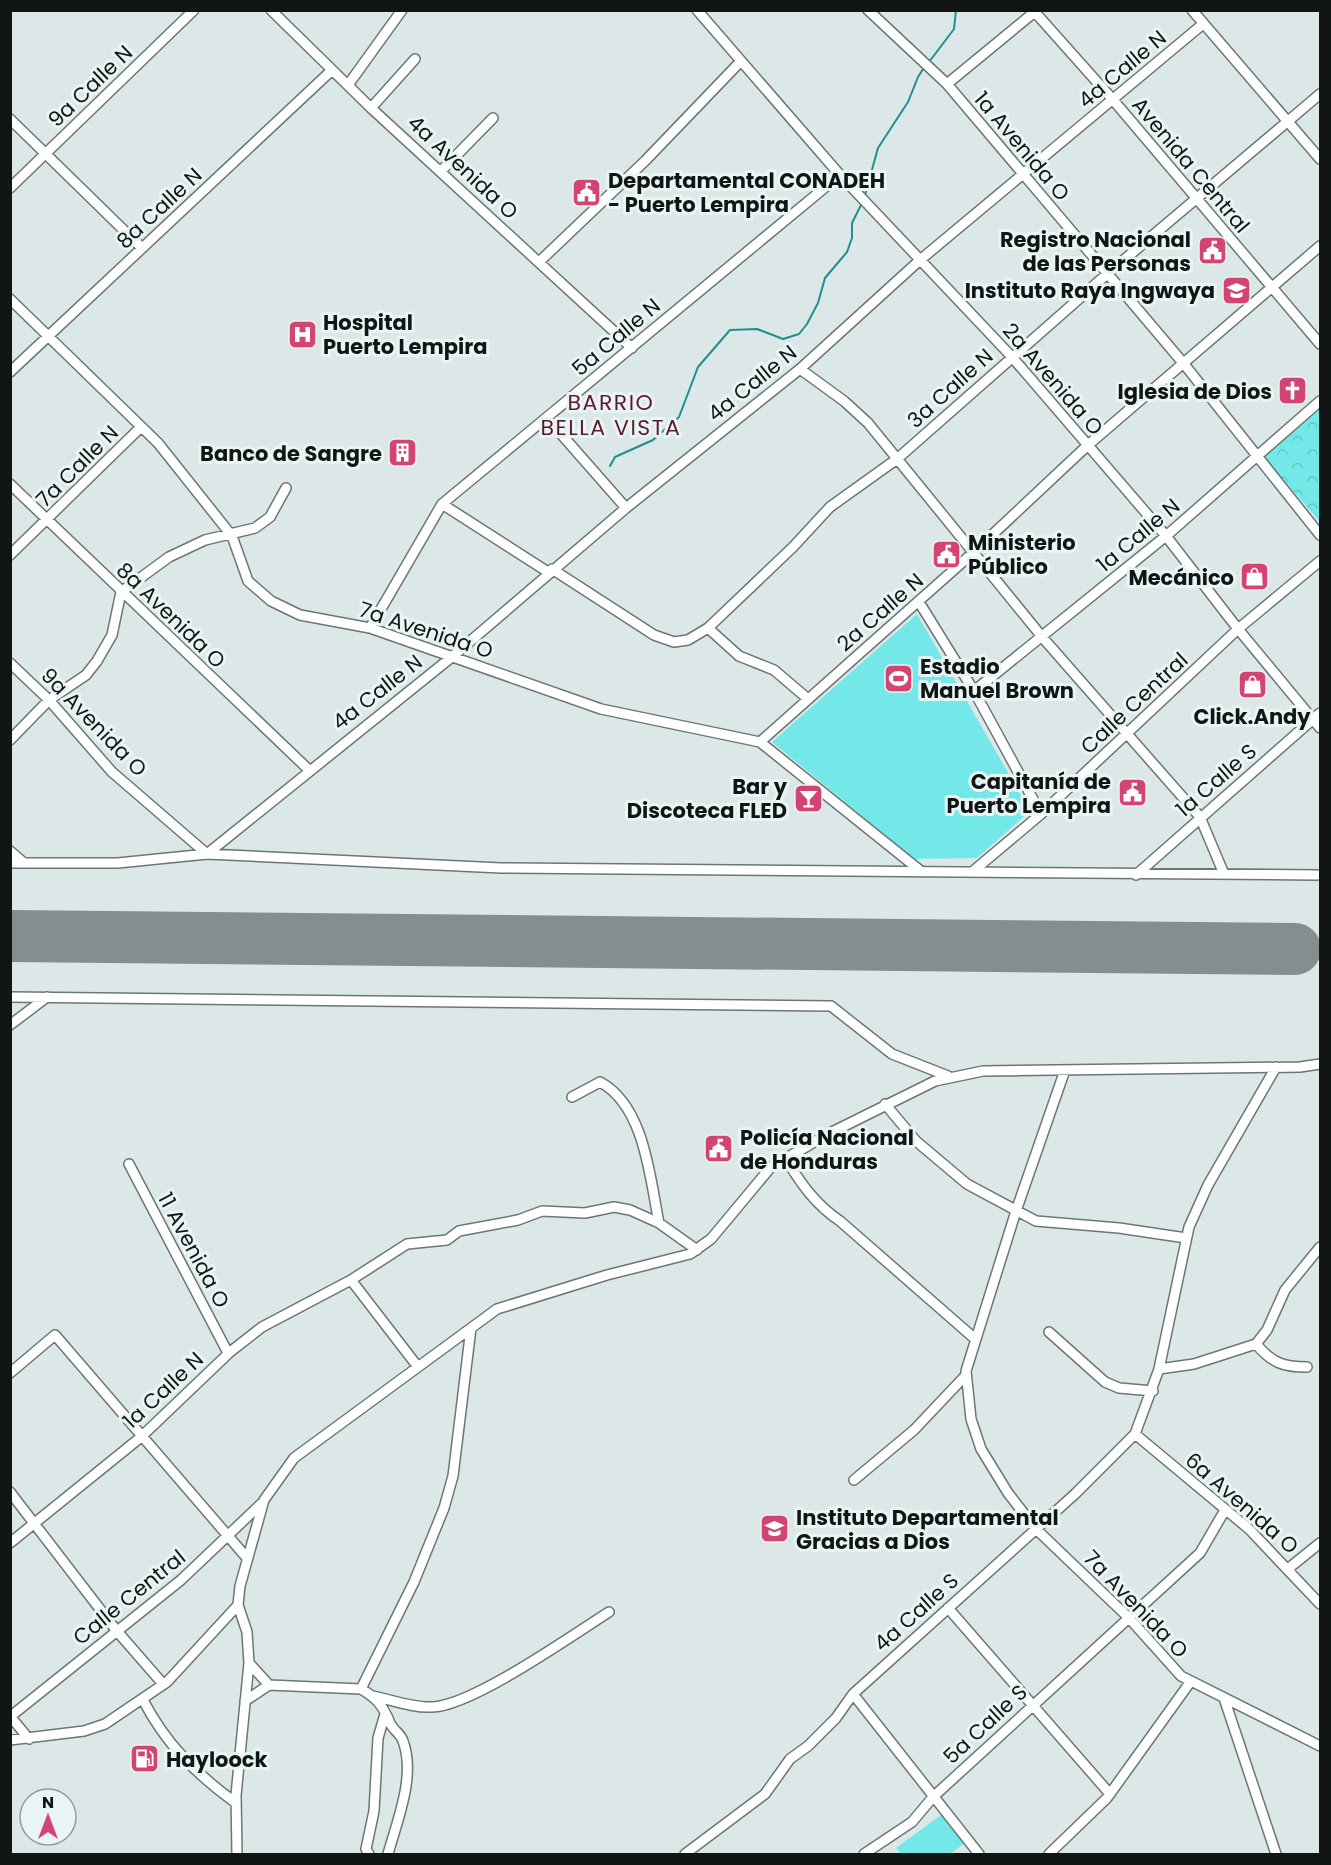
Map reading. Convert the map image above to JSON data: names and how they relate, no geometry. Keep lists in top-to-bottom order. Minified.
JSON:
{"streets":{"street":["4a Calle N","9a Calle N","1a Avenida O","Avenida Central","4a Avenida O","8a Calle N","5a Calle N","2a Avenida O","3a Calle N","7a Calle N","1a Calle N","2a Calle N","8a Avenida O","7a Avenida O","Calle Central","9a Avenida O","1a Calle S","11 Avenida O","6a Avenida O","4a Calle S","5a Calle S"]},"crossings":[["4a Calle N","1a Avenida O"],["4a Calle N","Avenida Central"],["4a Calle N","2a Avenida O"],["4a Calle N","3a Calle N"],["4a Calle N","8a Avenida O"],["4a Calle N","7a Avenida O"],["4a Calle N","9a Avenida O"],["1a Avenida O","3a Calle N"],["1a Avenida O","1a Calle N"],["1a Avenida O","2a Calle N"],["Avenida Central","3a Calle N"],["Avenida Central","2a Calle N"],["4a Avenida O","8a Calle N"],["4a Avenida O","5a Calle N"],["8a Calle N","7a Avenida O"],["5a Calle N","2a Avenida O"],["5a Calle N","7a Avenida O"],["2a Avenida O","3a Calle N"],["2a Avenida O","1a Calle N"],["2a Avenida O","2a Calle N"],["2a Avenida O","Calle Central"],["2a Avenida O","1a Calle S"],["7a Calle N","8a Avenida O"],["7a Calle N","7a Avenida O"],["1a Calle N","11 Avenida O"],["2a Calle N","7a Avenida O"],["7a Avenida O","4a Calle S"],["7a Avenida O","5a Calle S"],["6a Avenida O","4a Calle S"],["6a Avenida O","5a Calle S"]],"districts":["BARRIO BELLA VISTA"],"places":{"public building":["Departamental CONADEH - Puerto Lempira","Registro Nacional de las Personas","Ministerio Público","Capitanía de Puerto Lempira","Policía Nacional de Honduras"],"school or university":["Instituto Raya Ingwaya","Instituto Departamental Gracias a Dios"],"hospital":["Hospital Puerto Lempira"],"church":["Iglesia de Dios"],"building":["Banco de Sangre"],"shop":["Mecánico","Click.Andy"],"sports":["Estadio Manuel Brown"],"bar":["Bar y Discoteca FLED"],"fuel station":["Hayloock"]},"north":"top"}
